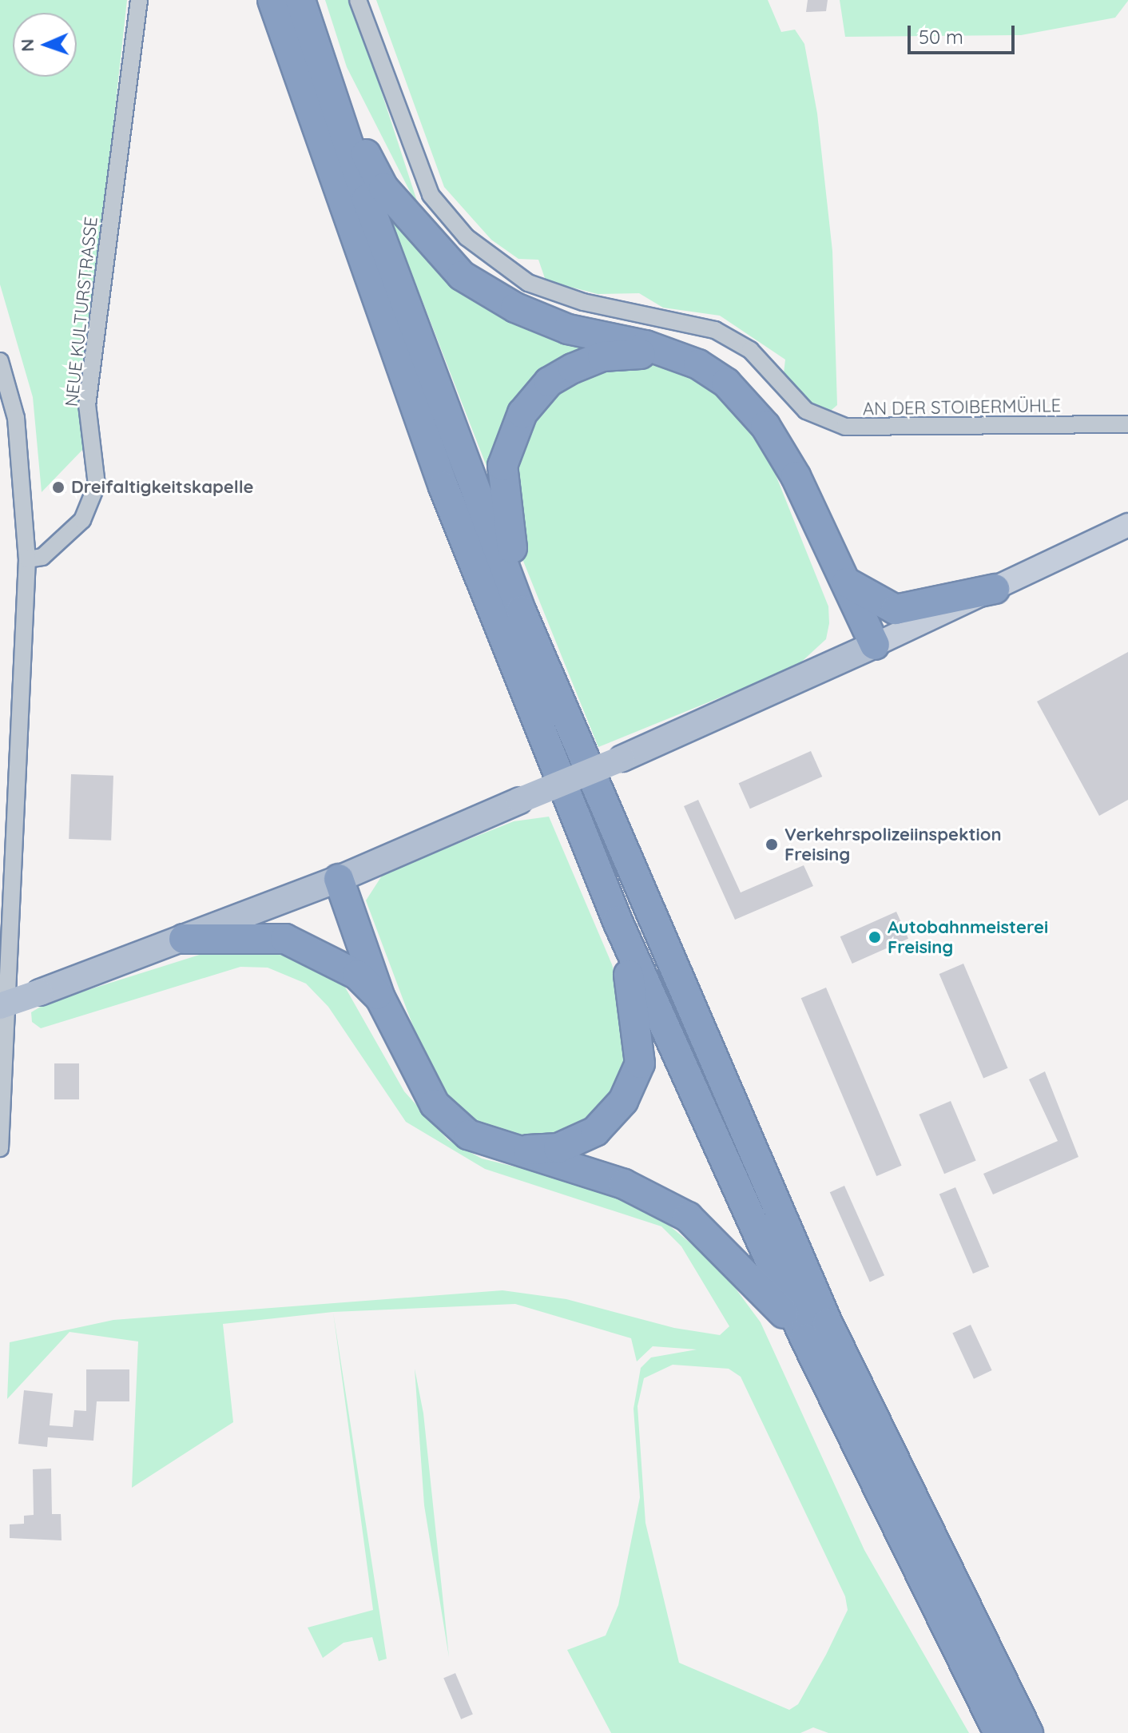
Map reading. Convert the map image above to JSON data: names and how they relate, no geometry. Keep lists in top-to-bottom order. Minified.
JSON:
{"streets":{"street":["NEUE KULTURSTRASSE","AN DER STOIBERMÜHLE"]},"places":["Dreifaltigkeitskapelle","Verkehrspolizeiinspektion Freising","Autobahnmeisterei Freising"],"scale_bar":"50 m","north":"left"}
